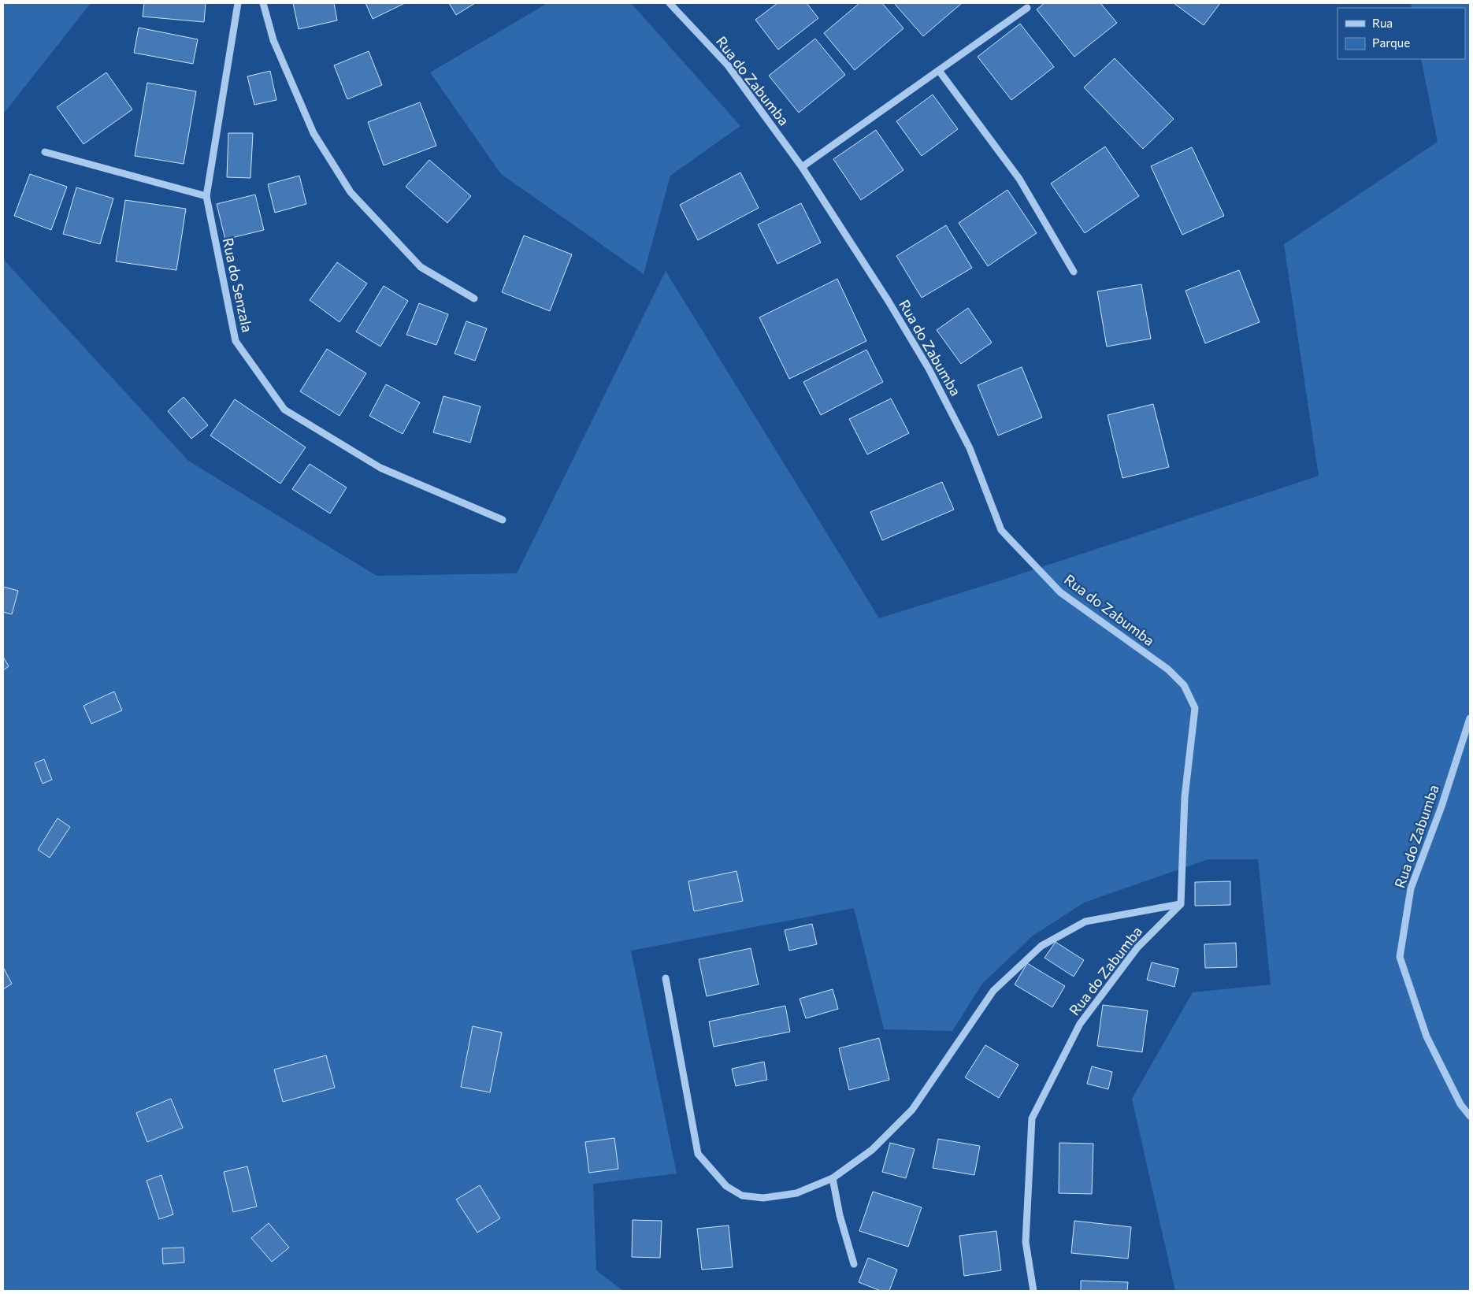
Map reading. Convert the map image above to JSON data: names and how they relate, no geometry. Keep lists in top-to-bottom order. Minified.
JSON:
{"streets":{"street":["Rua do Zabumba","Rua do Senzala"]},"legend":["Rua","Parque"]}
